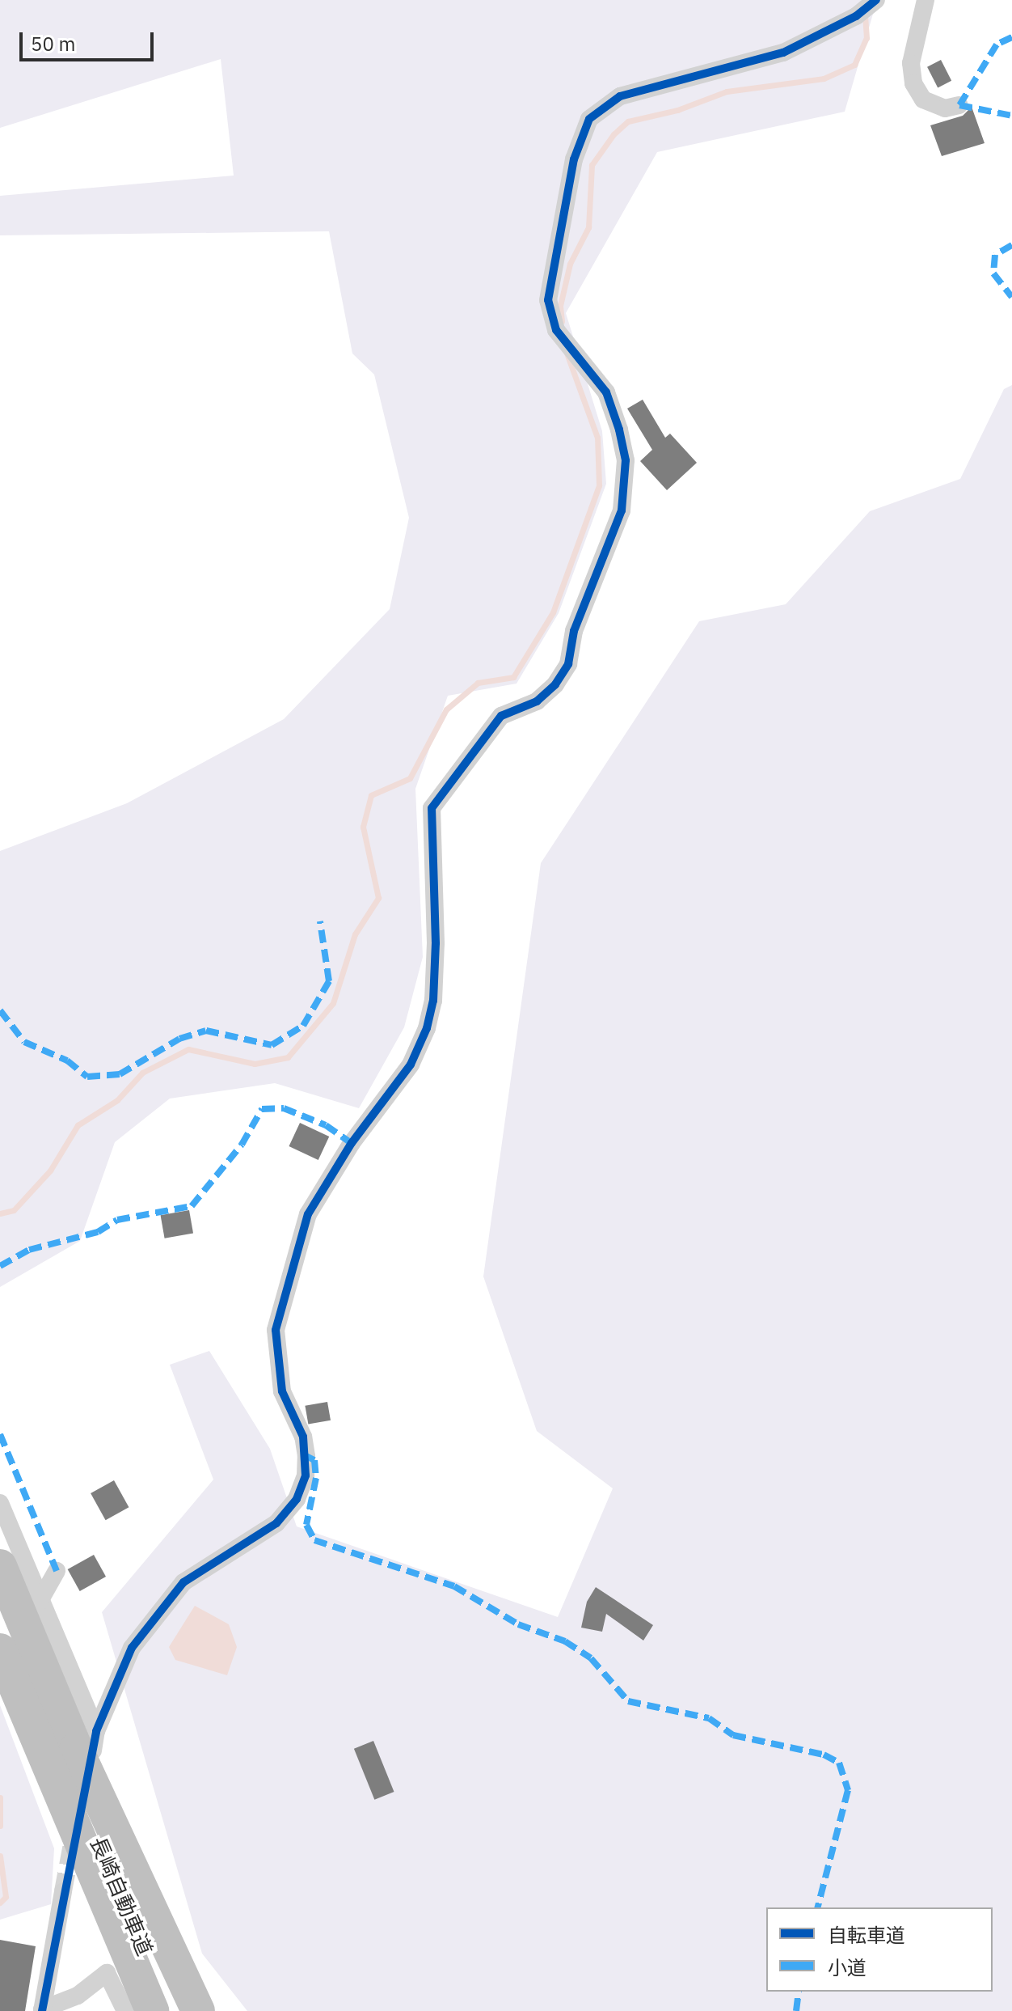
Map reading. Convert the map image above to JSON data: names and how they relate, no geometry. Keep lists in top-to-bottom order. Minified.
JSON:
{"streets":{"highway":["長崎自動車道"]},"legend":["自転車道","小道"],"scale_bar":"50 m"}
